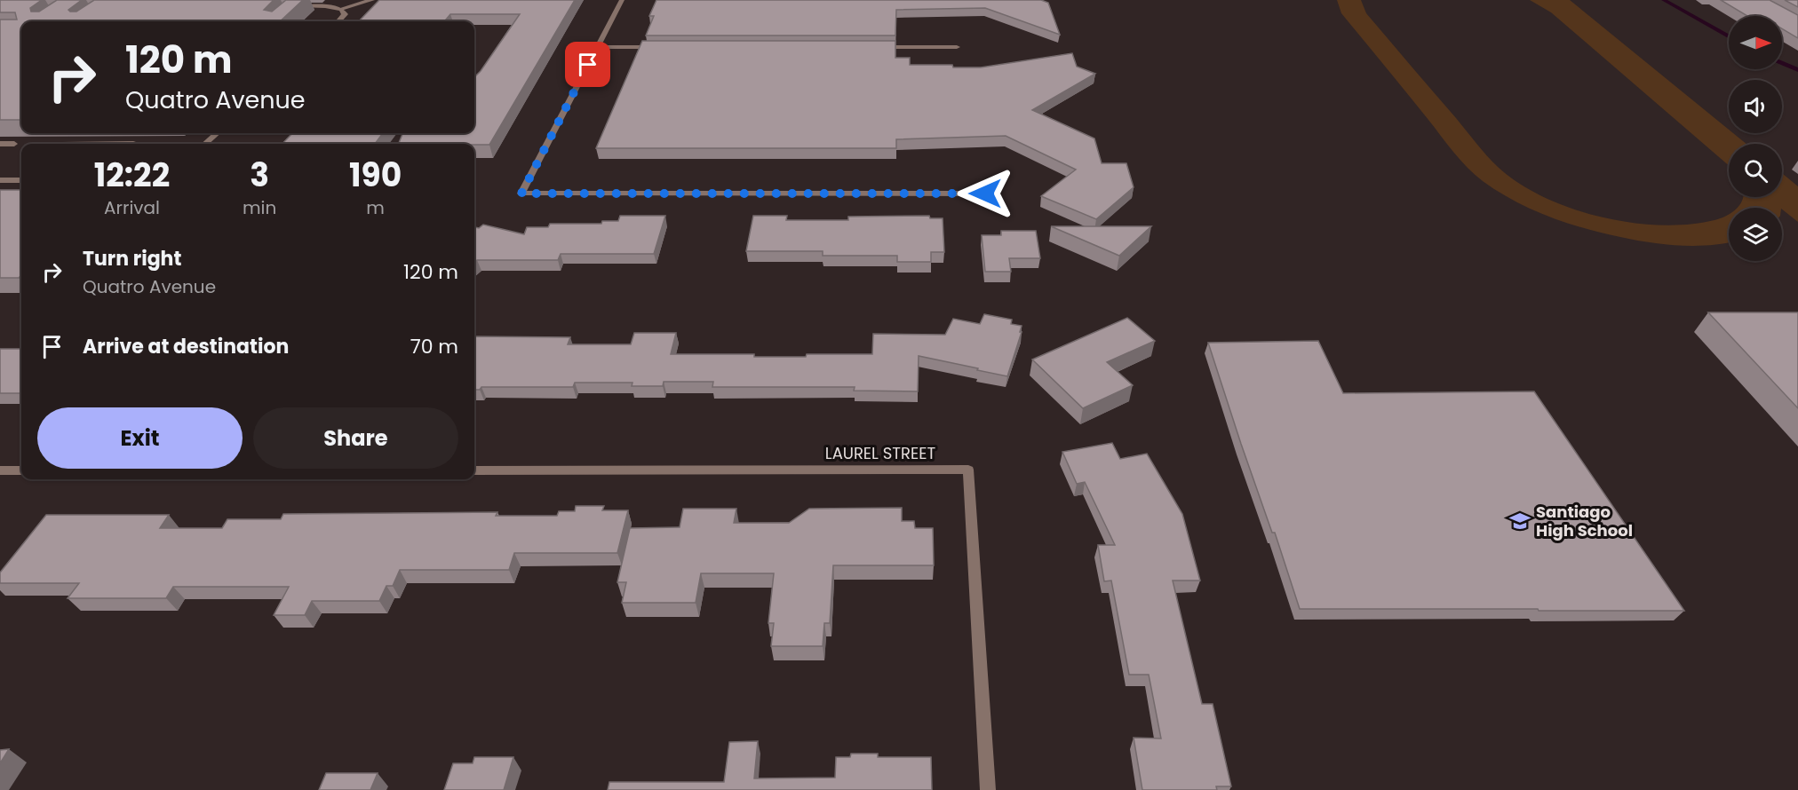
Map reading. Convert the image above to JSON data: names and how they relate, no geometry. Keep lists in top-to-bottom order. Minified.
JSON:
{"streets":{"street":["LAUREL STREET"]},"places":{"school or university":["Santiago High School"]},"north":"right","page":{"turn":["120 m","Quatro Avenue"],"eta":["12:22","Arrival","3","min","190","m"],"list":[{"name":"Turn right","note":"Quatro Avenue","value":"120 m"},{"name":"Arrive at destination","value":"70 m"}],"buttons":["Exit","Share"]}}
